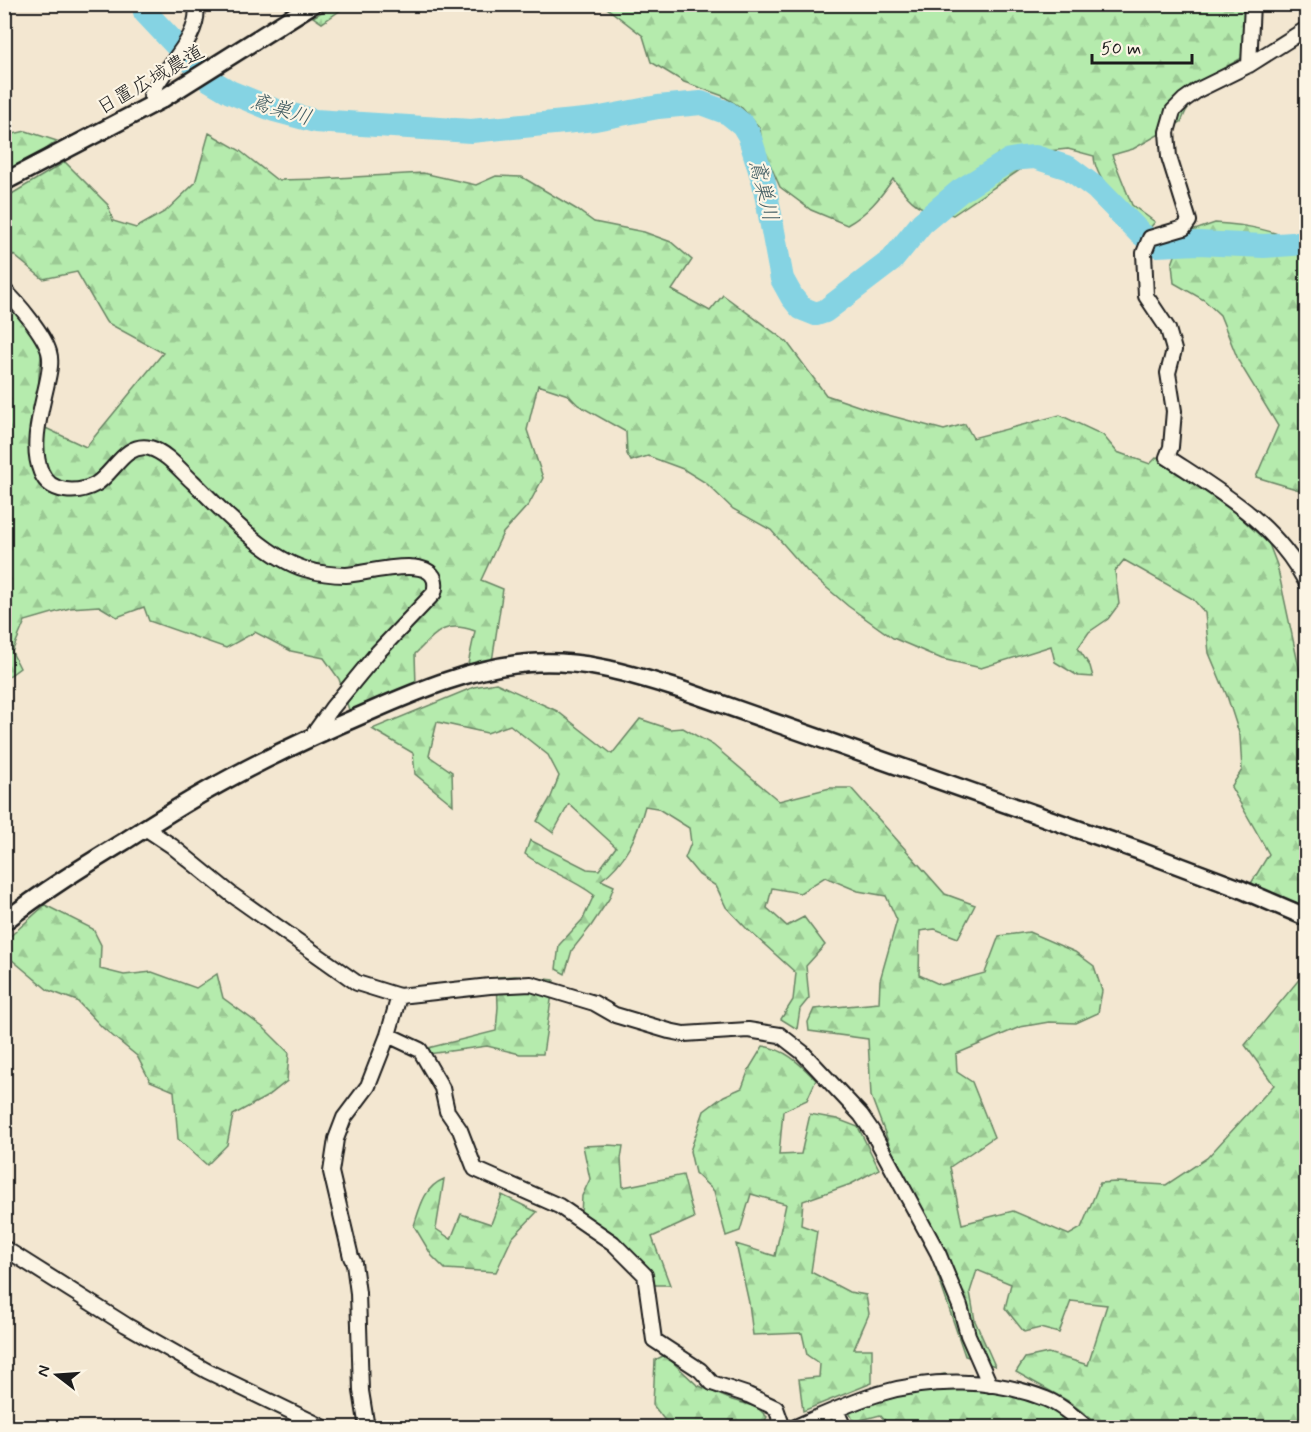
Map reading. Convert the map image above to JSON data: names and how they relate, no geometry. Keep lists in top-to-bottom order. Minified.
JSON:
{"streets":{"street":["日置広域農道"]},"water":["鳶巣川"],"scale_bar":"50 m","north":"left"}
